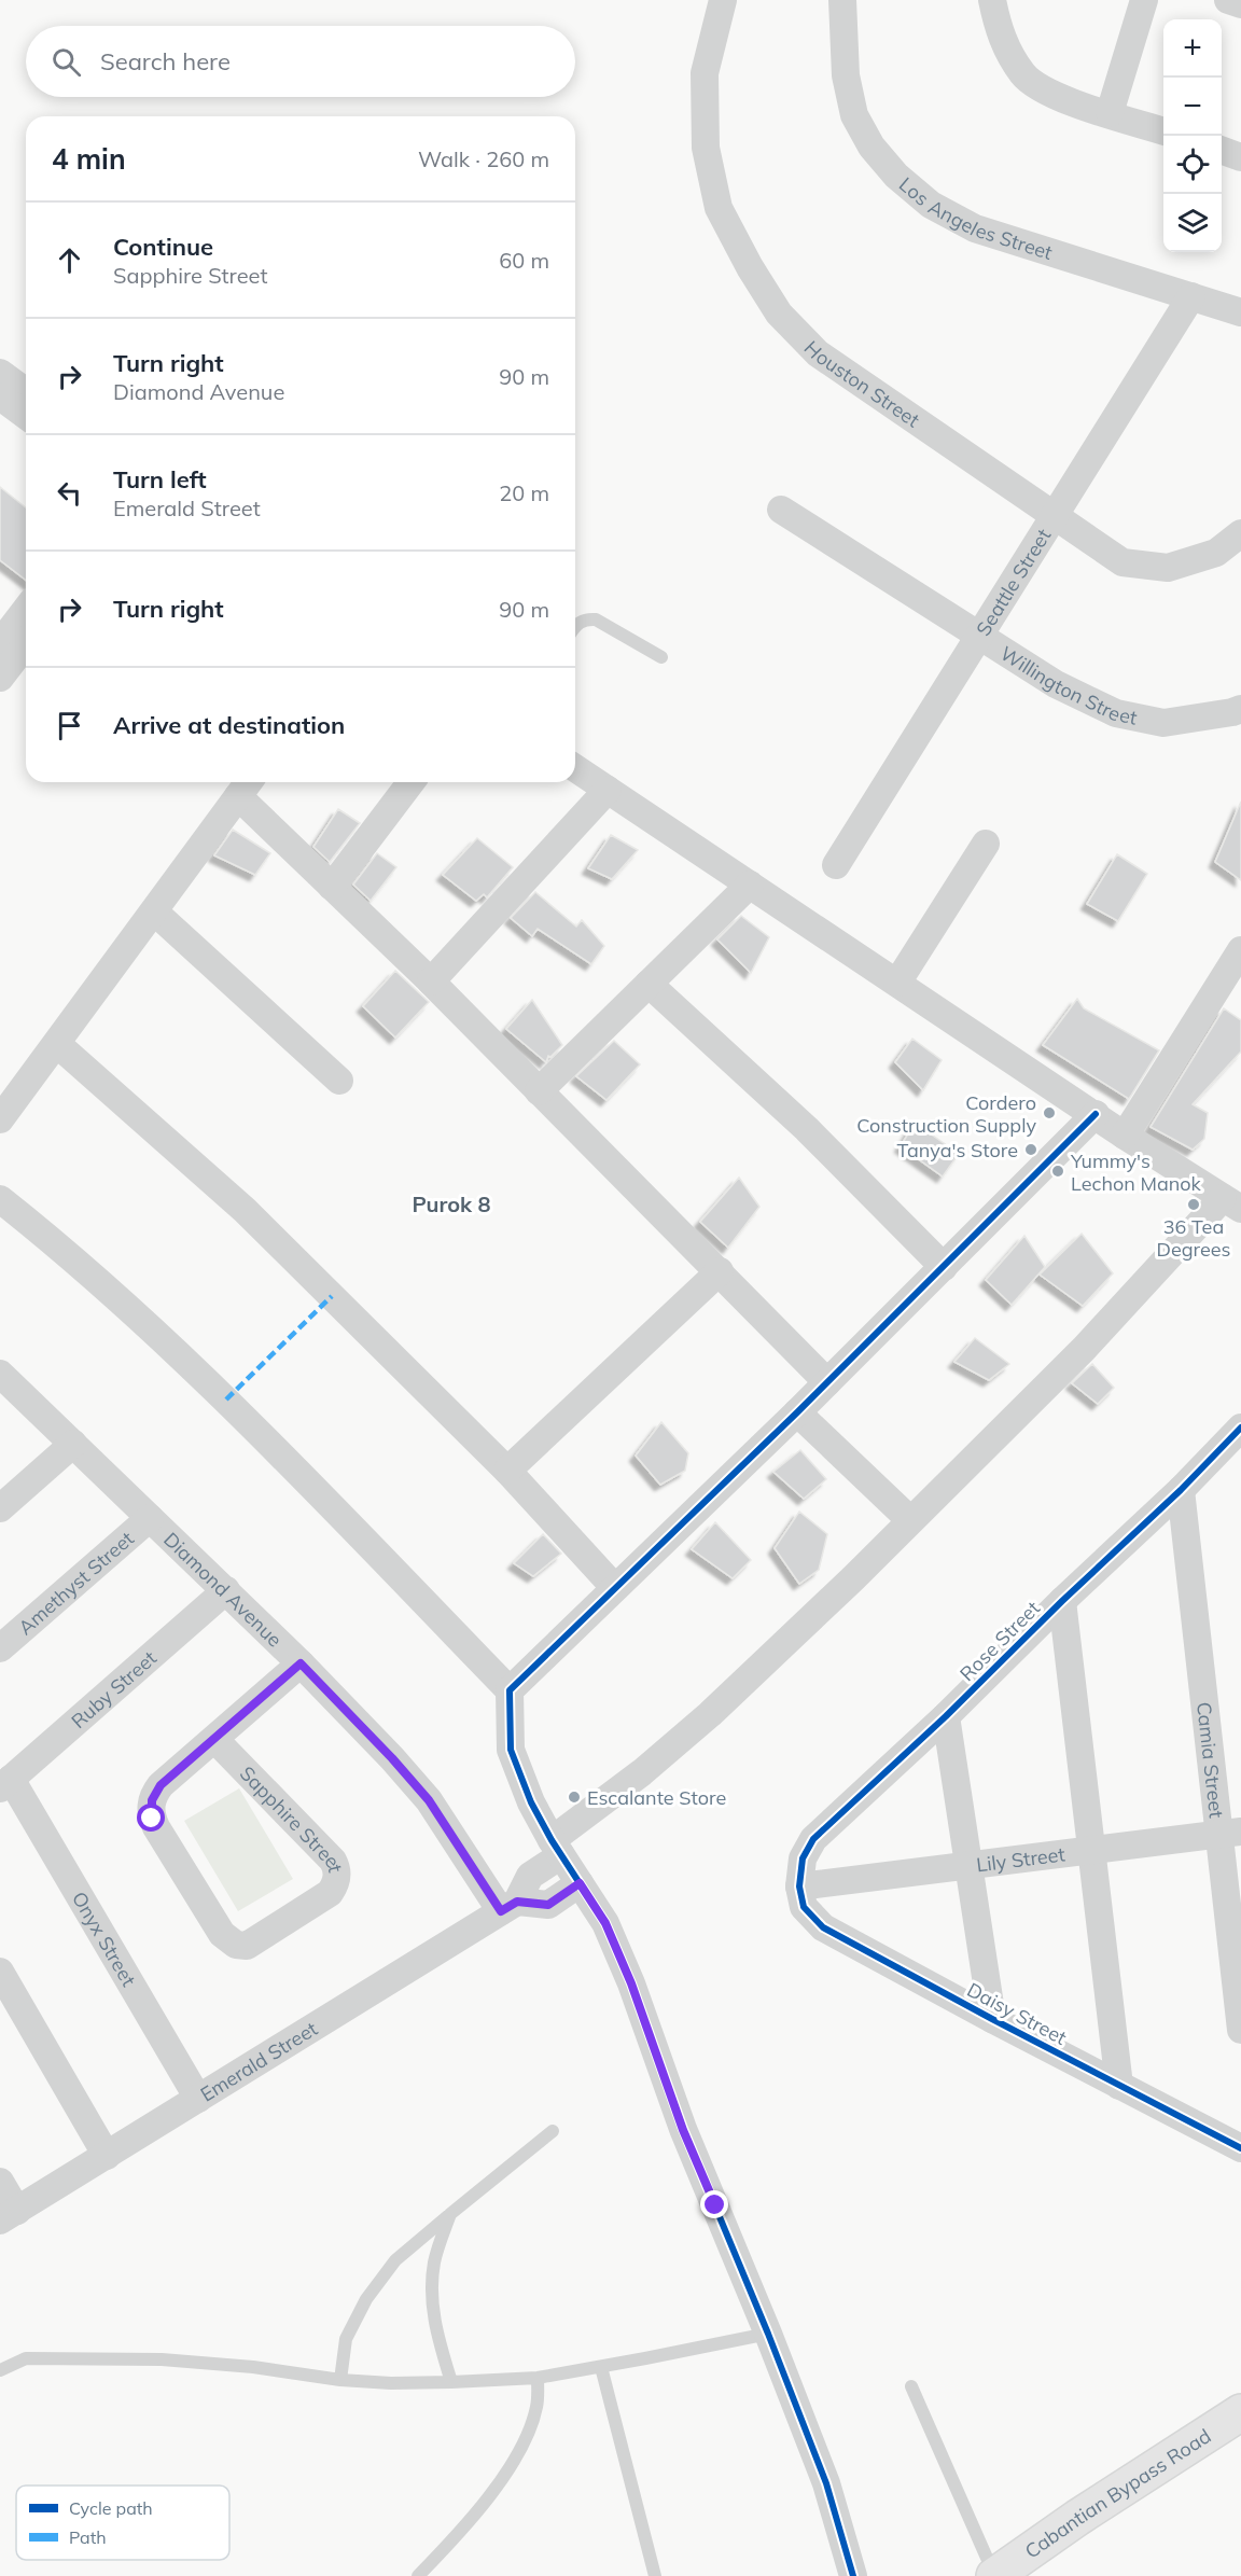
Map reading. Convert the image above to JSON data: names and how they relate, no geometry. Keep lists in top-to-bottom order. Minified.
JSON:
{"streets":{"main road":["Cabantian Bypass Road"],"street":["Los Angeles Street","Houston Street","Seattle Street","Willington Street","Amethyst Street","Diamond Avenue","Rose Street","Ruby Street","Camia Street","Sapphire Street","Lily Street","Onyx Street","Daisy Street","Emerald Street"]},"crossings":[["Los Angeles Street","Seattle Street"],["Houston Street","Seattle Street"],["Seattle Street","Willington Street"],["Amethyst Street","Diamond Avenue"],["Diamond Avenue","Ruby Street"],["Diamond Avenue","Sapphire Street"],["Diamond Avenue","Emerald Street"],["Rose Street","Camia Street"],["Rose Street","Lily Street"],["Rose Street","Daisy Street"],["Ruby Street","Onyx Street"],["Camia Street","Lily Street"],["Lily Street","Daisy Street"],["Onyx Street","Emerald Street"]],"districts":["Purok 8"],"places":["Cordero Construction Supply","Tanya's Store","Yummy's Lechon Manok","36 Tea Degrees","Escalante Store"],"legend":["Cycle path","Path"],"page":{"map_buttons":["+","−"],"search":"Search here","heading":["4 min","Walk · 260 m"],"list":[["Continue","Sapphire Street","60 m"],["Turn right","Diamond Avenue","90 m"],["Turn left","Emerald Street","20 m"],["Turn right","90 m"],"Arrive at destination"]}}
